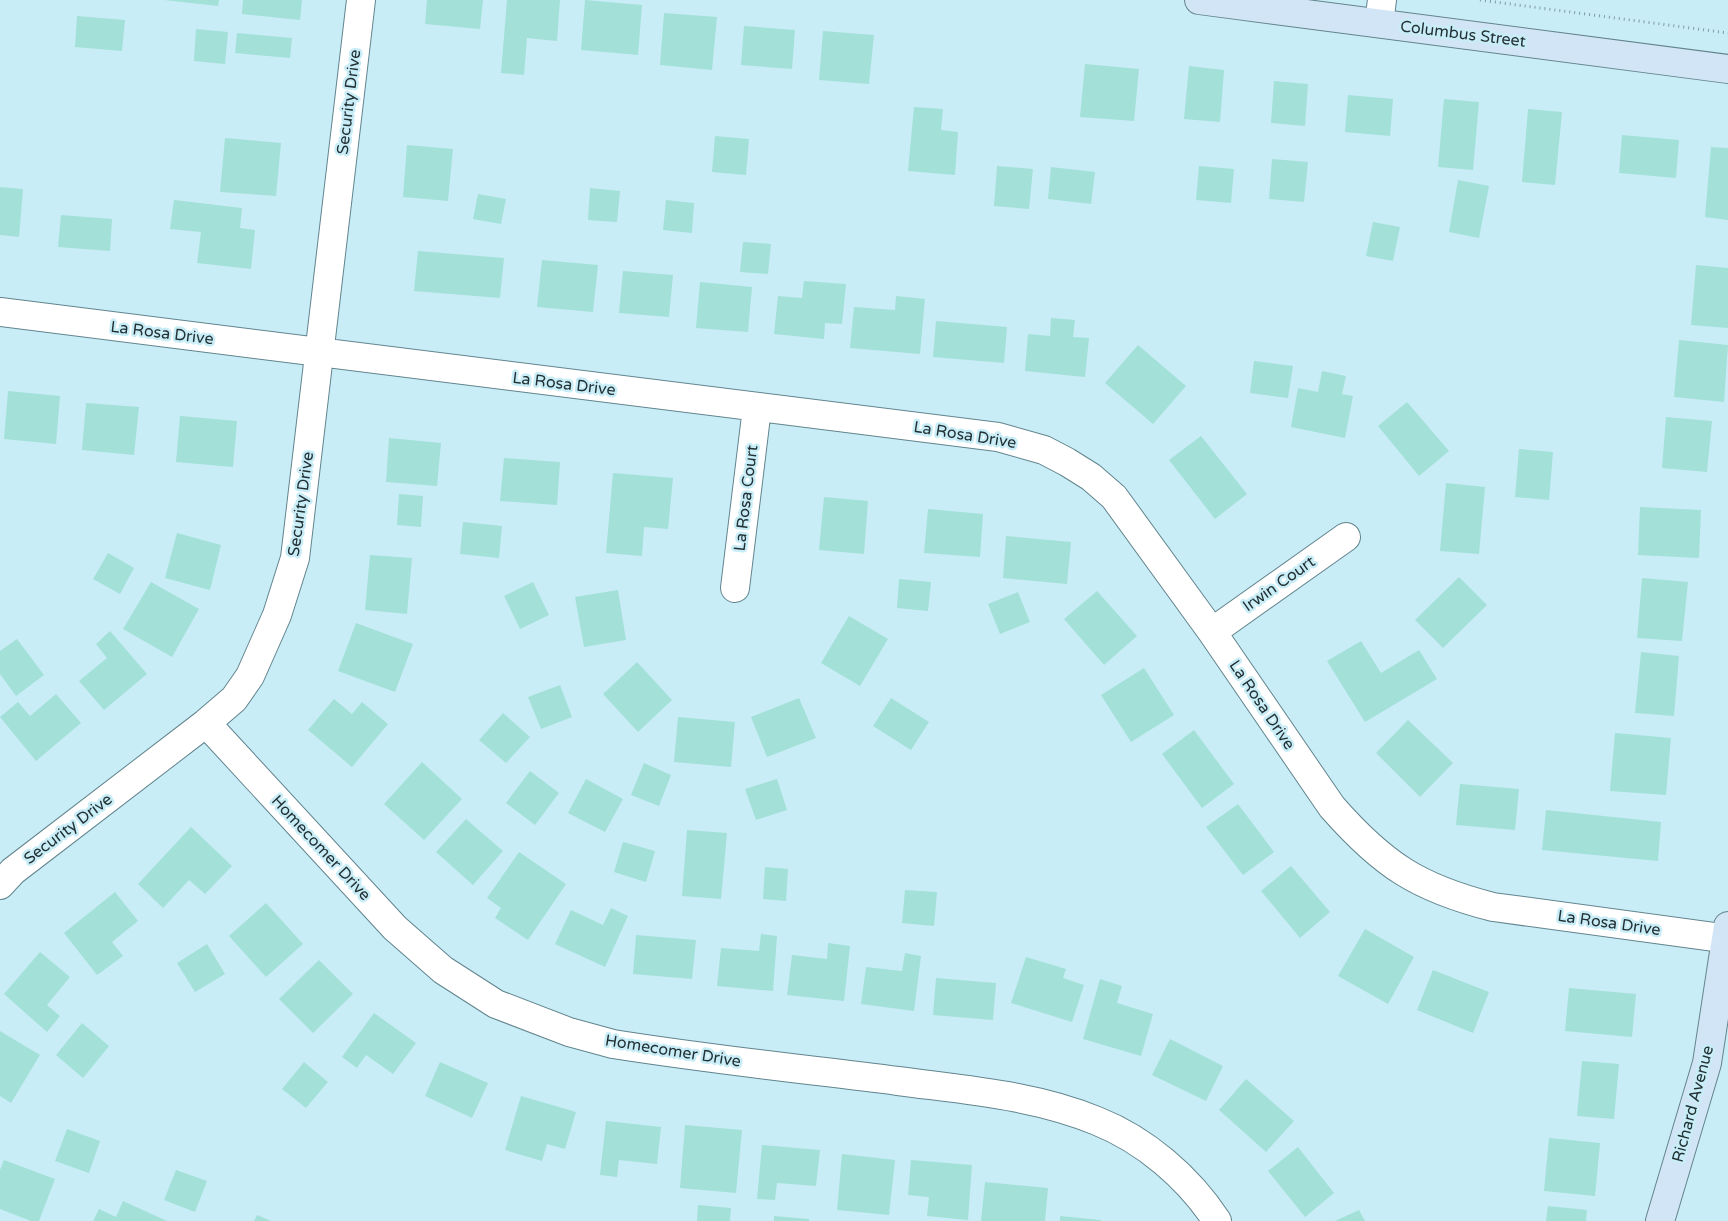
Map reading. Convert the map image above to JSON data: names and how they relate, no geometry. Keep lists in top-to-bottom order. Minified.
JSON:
{"streets":{"main road":["Columbus Street","Richard Avenue"],"street":["Security Drive","La Rosa Drive","La Rosa Court","Irwin Court","Homecomer Drive"]},"crossings":[["Security Drive","La Rosa Drive"],["Security Drive","Homecomer Drive"],["La Rosa Drive","La Rosa Court"],["La Rosa Drive","Irwin Court"],["La Rosa Drive","Richard Avenue"]]}
